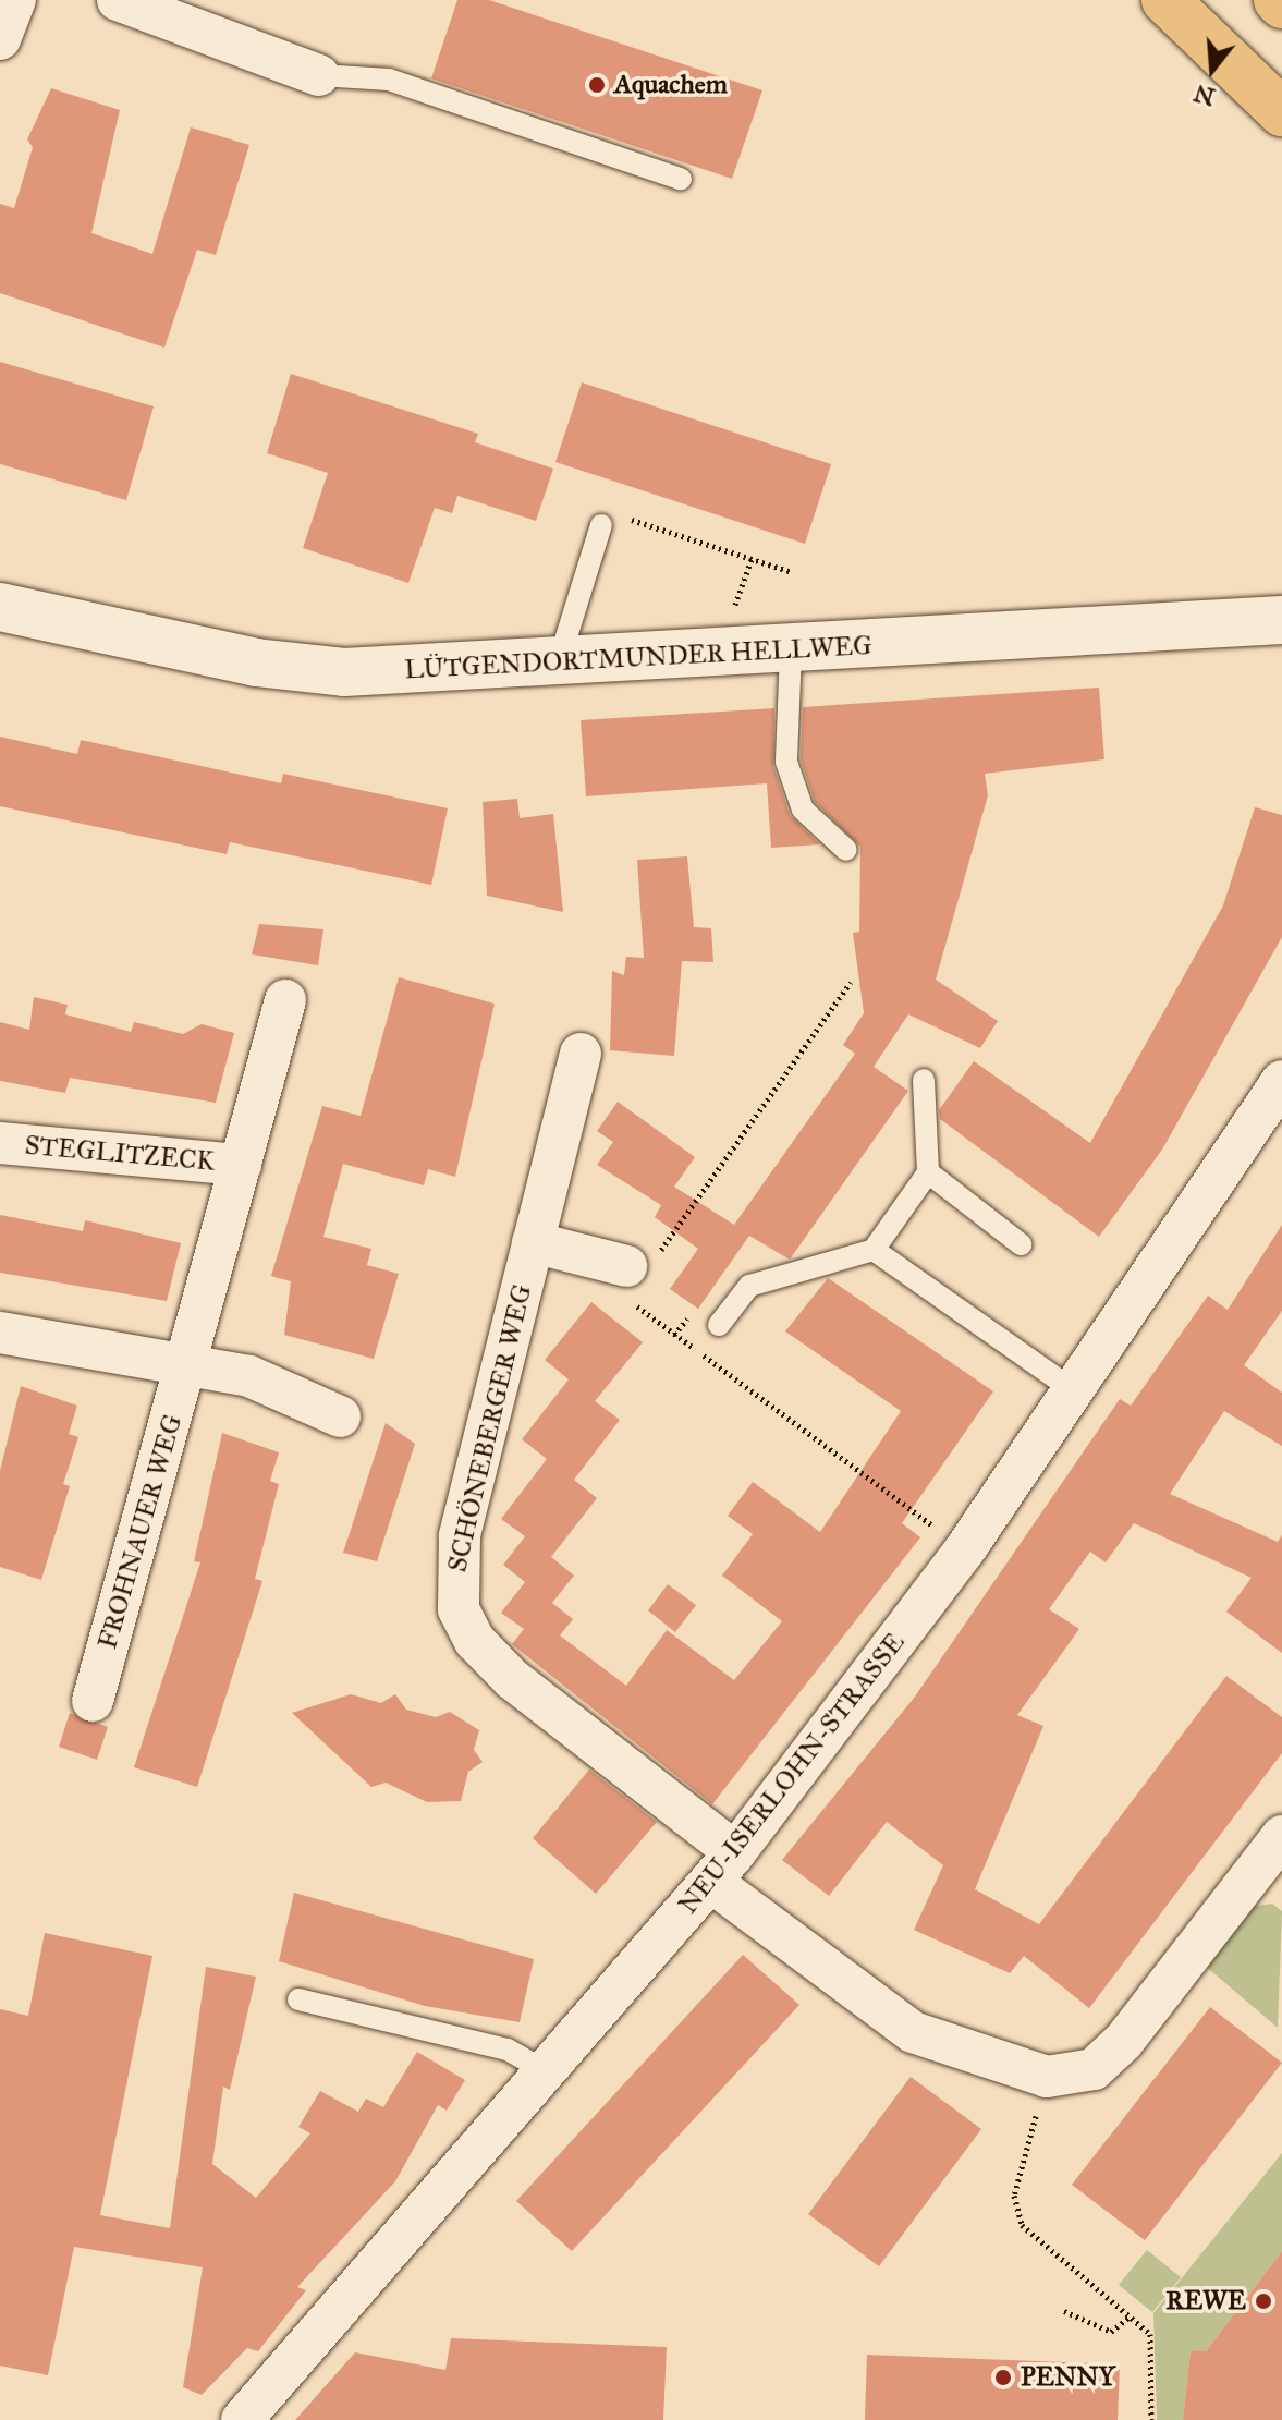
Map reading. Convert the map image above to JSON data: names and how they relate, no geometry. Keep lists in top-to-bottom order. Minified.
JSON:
{"streets":{"main road":["LÜTGENDORTMUNDER HELLWEG"],"street":["STEGLITZECK","SCHÖNEBERGER WEG","FROHNAUER WEG","NEU-ISERLOHN-STRASSE"]},"crossings":[["STEGLITZECK","FROHNAUER WEG"],["SCHÖNEBERGER WEG","NEU-ISERLOHN-STRASSE"]],"places":["Aquachem","REWE","PENNY"],"north":"bottom"}
